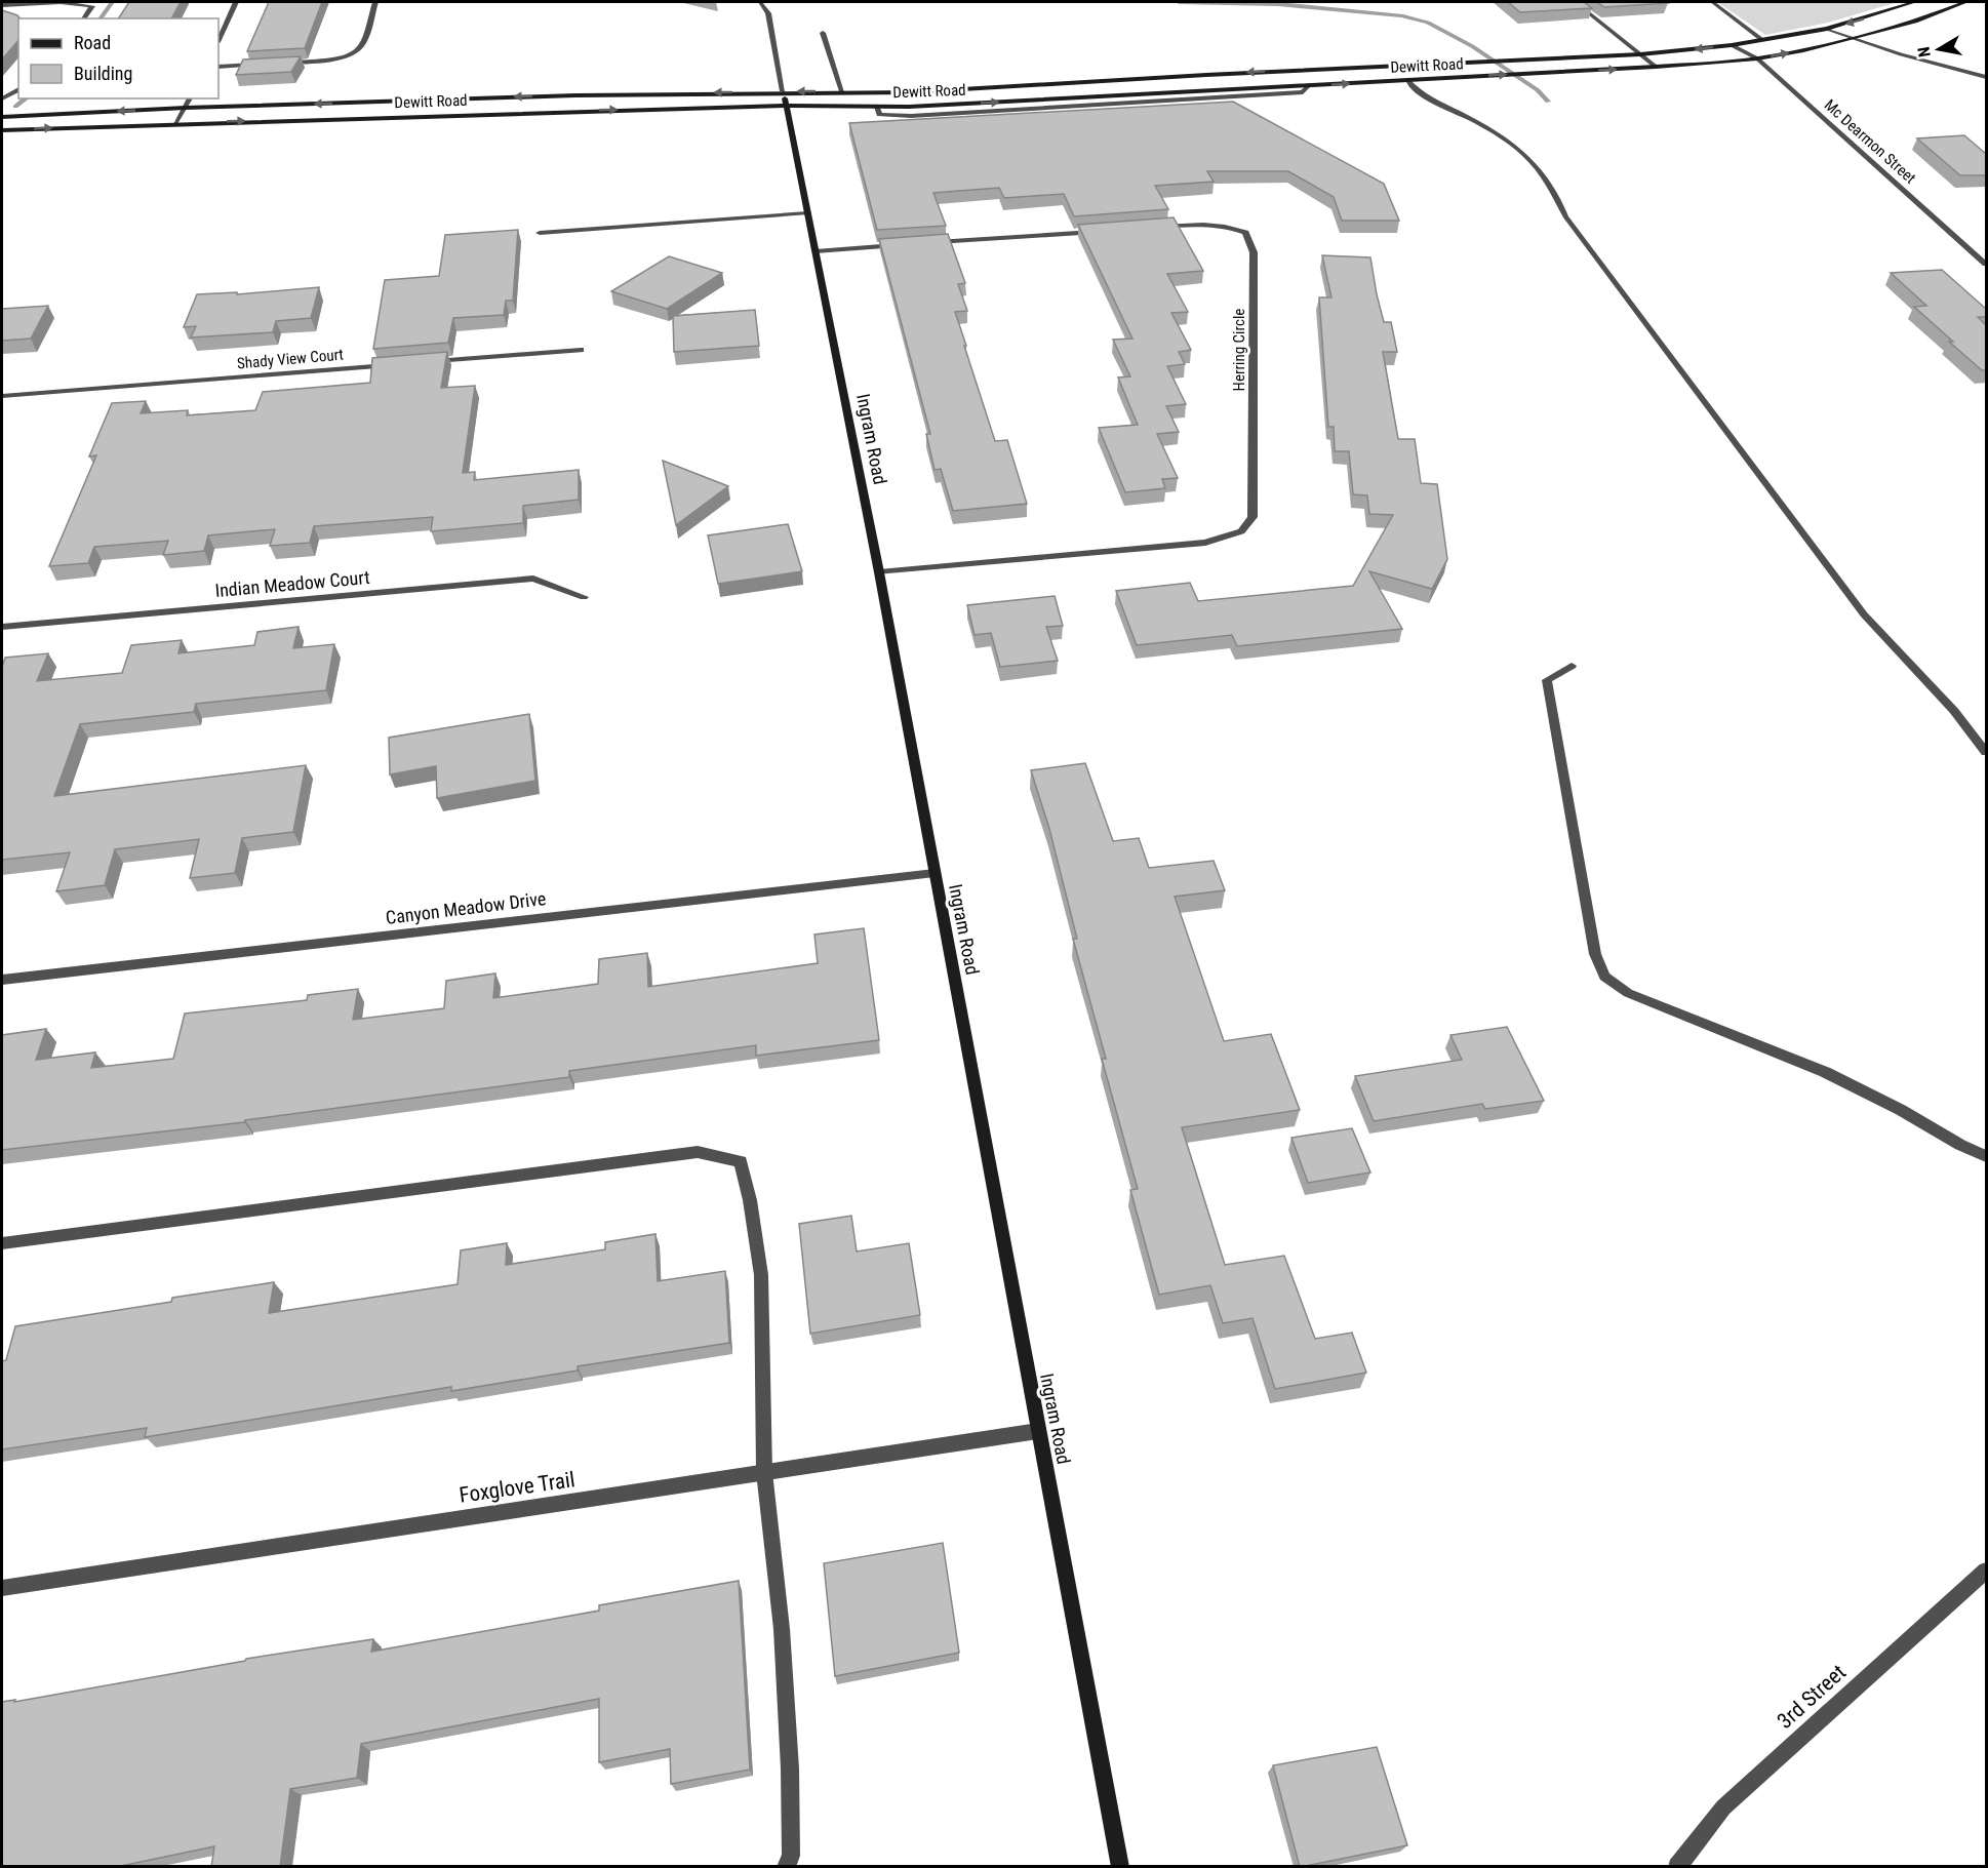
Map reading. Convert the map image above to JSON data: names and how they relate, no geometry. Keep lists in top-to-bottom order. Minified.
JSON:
{"streets":{"main road":["Dewitt Road","Ingram Road"],"street":["Mc Dearmon Street","Herring Circle","Shady View Court","Indian Meadow Court","Canyon Meadow Drive","Foxglove Trail","3rd Street"]},"crossings":[["Dewitt Road","Mc Dearmon Street"],["Dewitt Road","Ingram Road"],["Herring Circle","Ingram Road"],["Ingram Road","Canyon Meadow Drive"],["Ingram Road","Foxglove Trail"]],"legend":["Road","Building"],"north":"left"}
